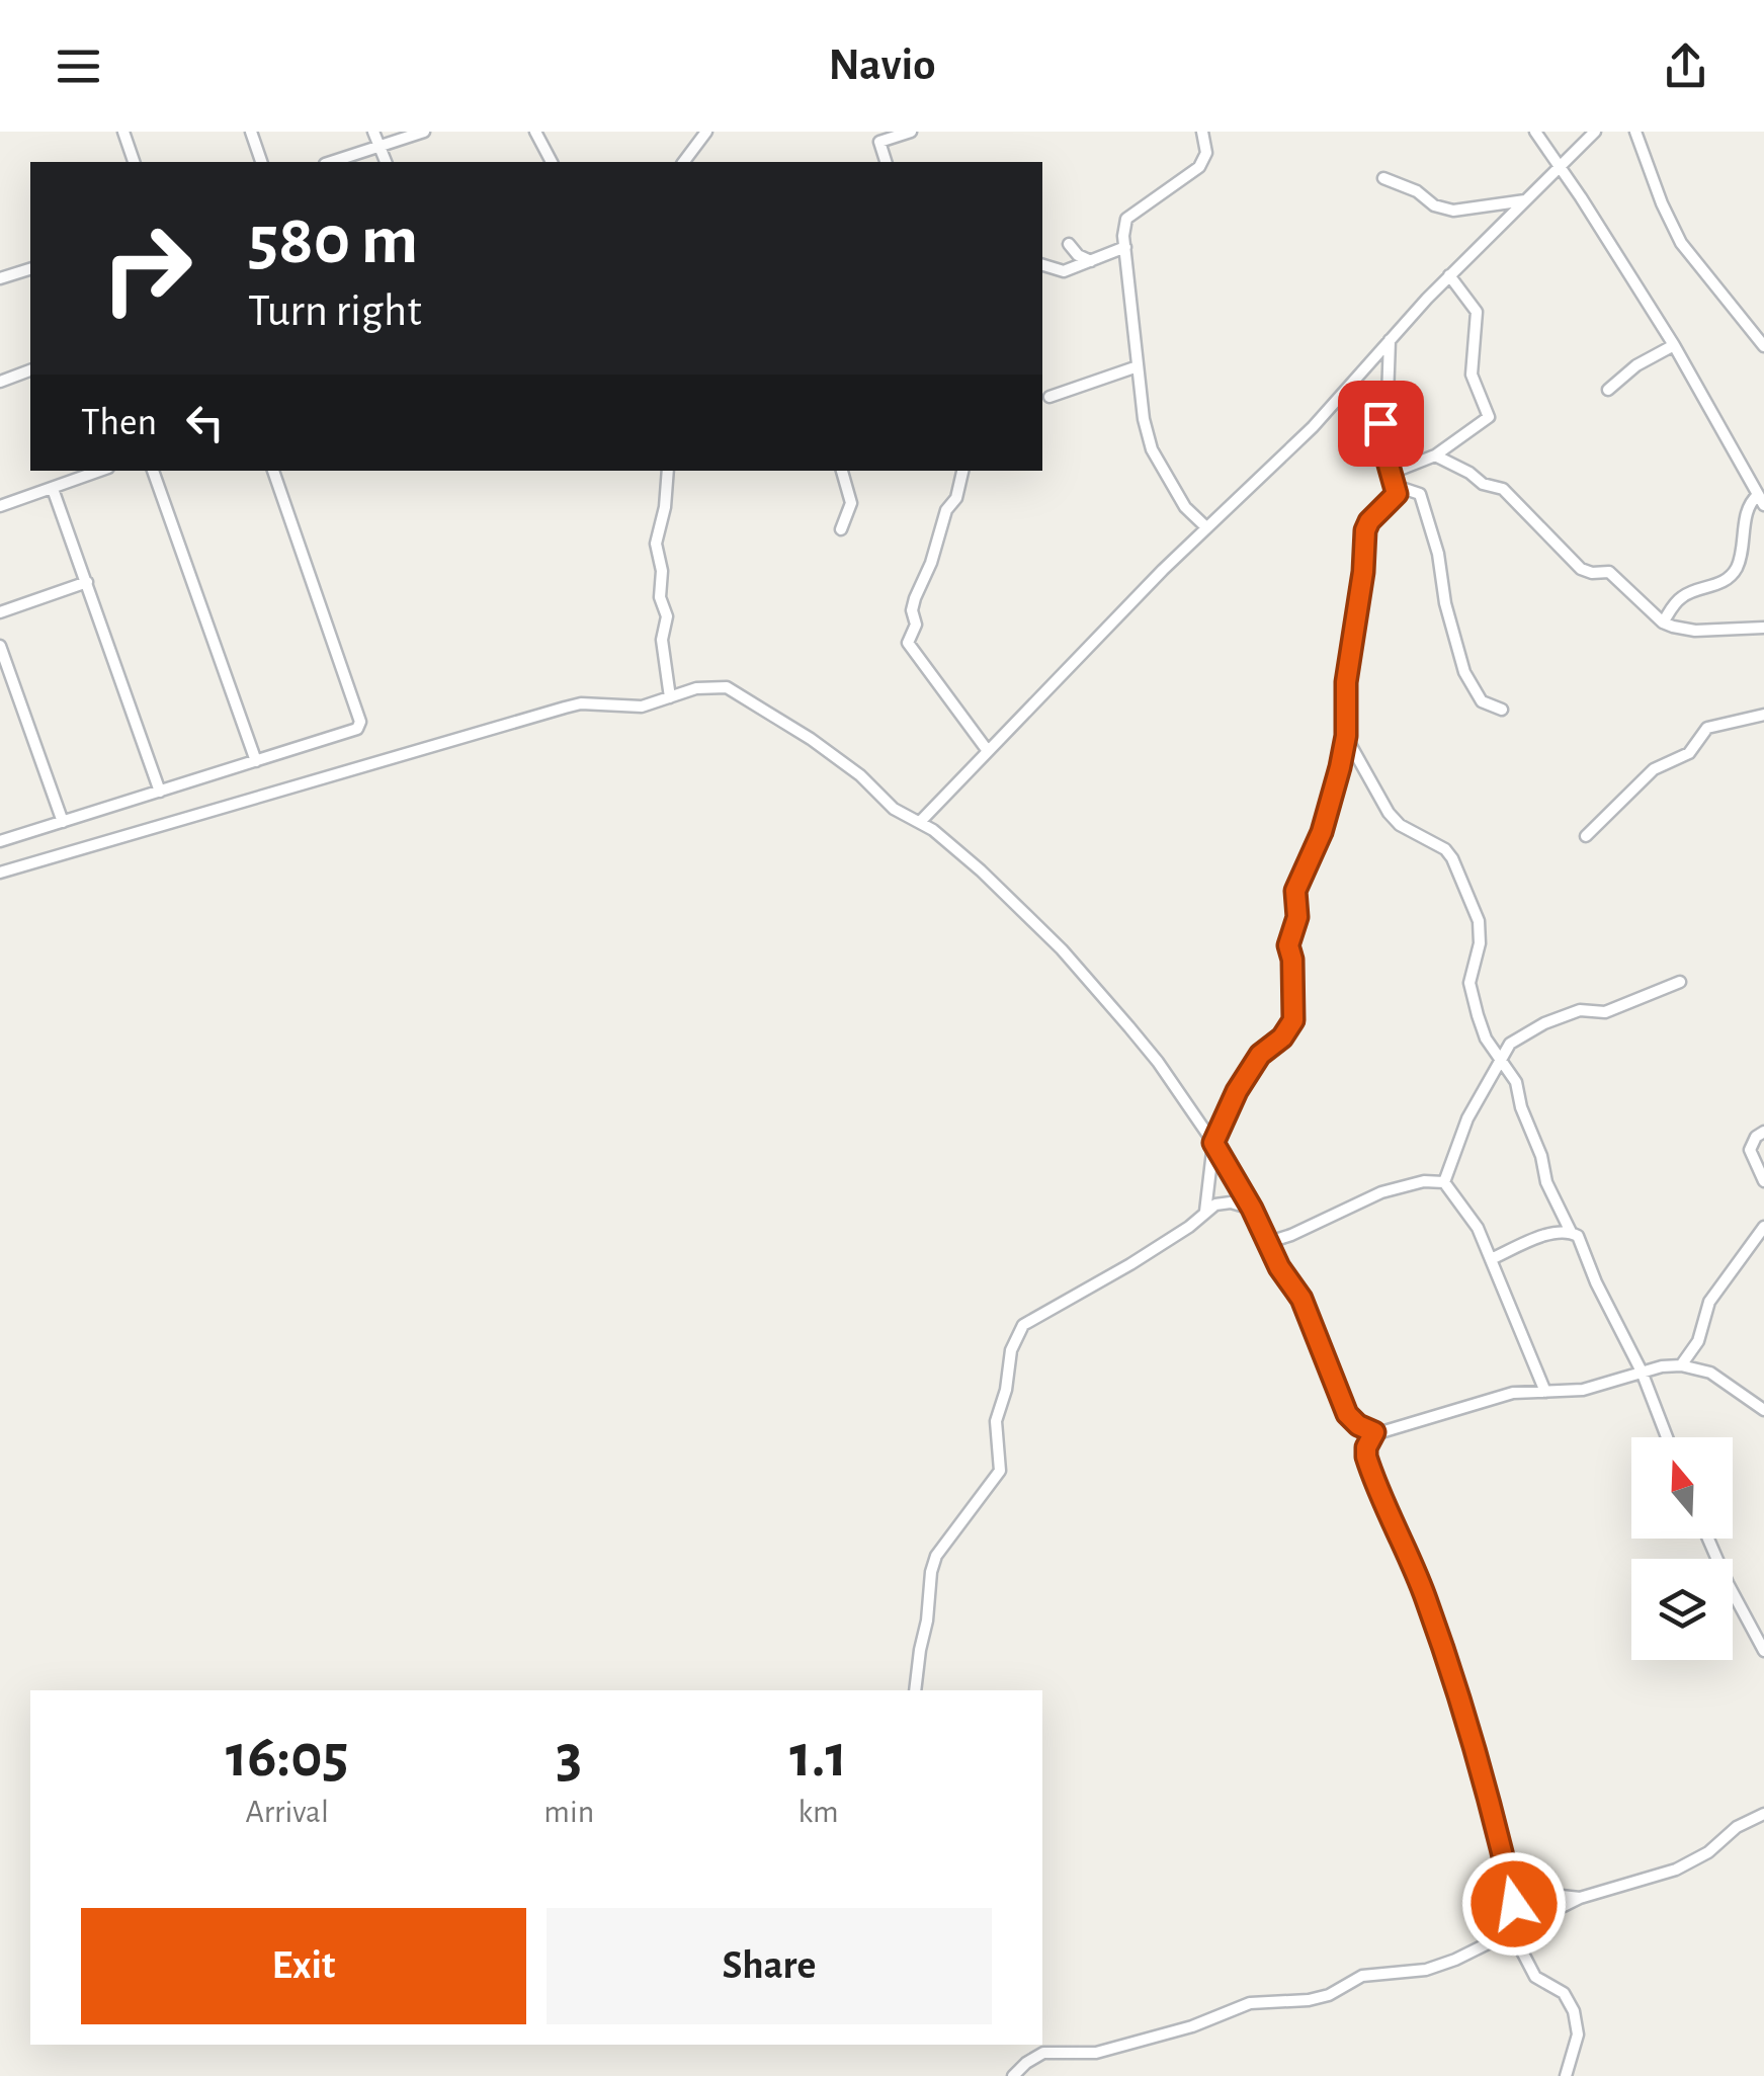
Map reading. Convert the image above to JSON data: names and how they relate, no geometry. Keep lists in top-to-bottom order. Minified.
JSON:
{"north":"top","page":{"header":"Navio","turn":["580 m","Turn right"],"then":"Then","eta":["16:05","Arrival","3","min","1.1","km"],"buttons":["Exit","Share"]}}
